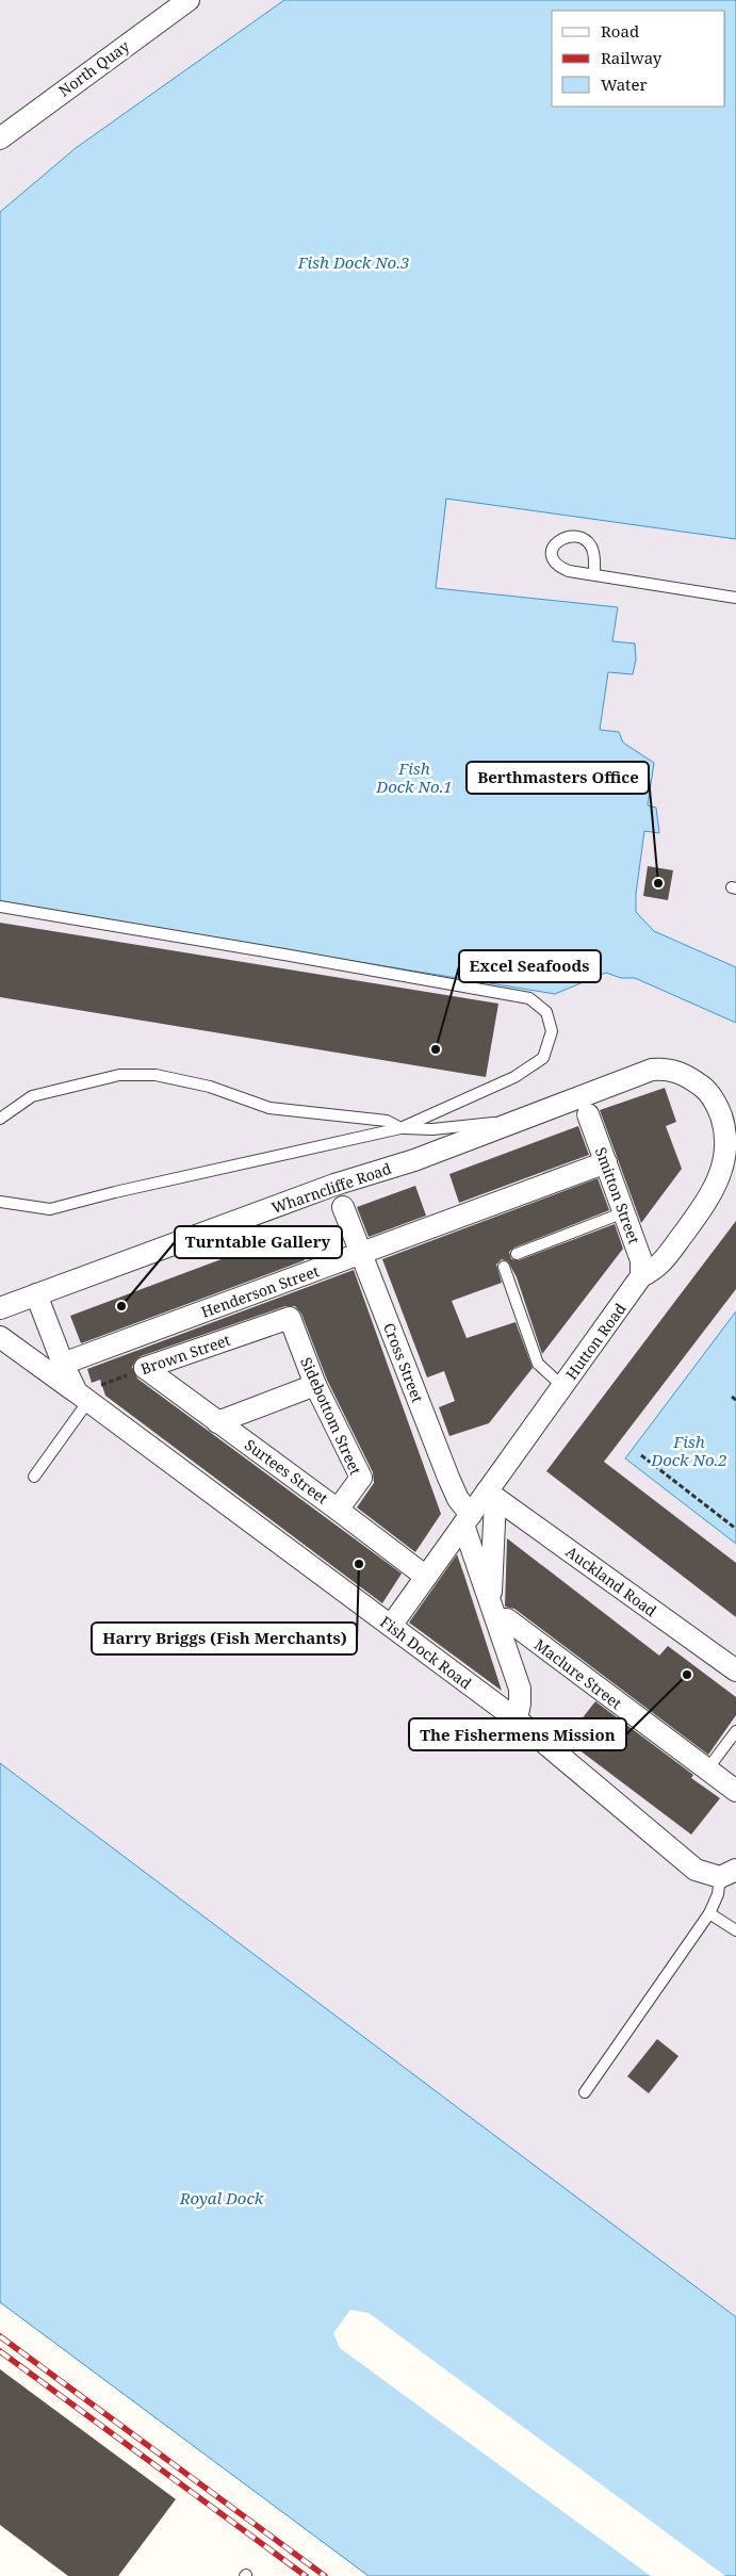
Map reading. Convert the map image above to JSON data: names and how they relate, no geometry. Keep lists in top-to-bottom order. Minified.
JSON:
{"streets":{"street":["North Quay","Wharncliffe Road","Smitton Street","Henderson Street","Hutton Road","Brown Street","Cross Street","Sidebottom Street","Surtees Street","Auckland Road","Fish Dock Road","Maclure Street"]},"crossings":[["Wharncliffe Road","Hutton Road"],["Wharncliffe Road","Fish Dock Road"],["Smitton Street","Henderson Street"],["Smitton Street","Hutton Road"],["Henderson Street","Cross Street"],["Henderson Street","Fish Dock Road"],["Hutton Road","Cross Street"],["Hutton Road","Surtees Street"],["Hutton Road","Auckland Road"],["Hutton Road","Fish Dock Road"],["Brown Street","Sidebottom Street"],["Brown Street","Surtees Street"],["Brown Street","Fish Dock Road"],["Cross Street","Auckland Road"],["Cross Street","Fish Dock Road"],["Cross Street","Maclure Street"],["Sidebottom Street","Surtees Street"]],"water":["Fish Dock No.3","Fish Dock No.1","Fish Dock No.2","Royal Dock"],"places":["Berthmasters Office","Excel Seafoods","Turntable Gallery","Harry Briggs (Fish Merchants)","The Fishermens Mission"],"legend":["Road","Railway","Water"]}
